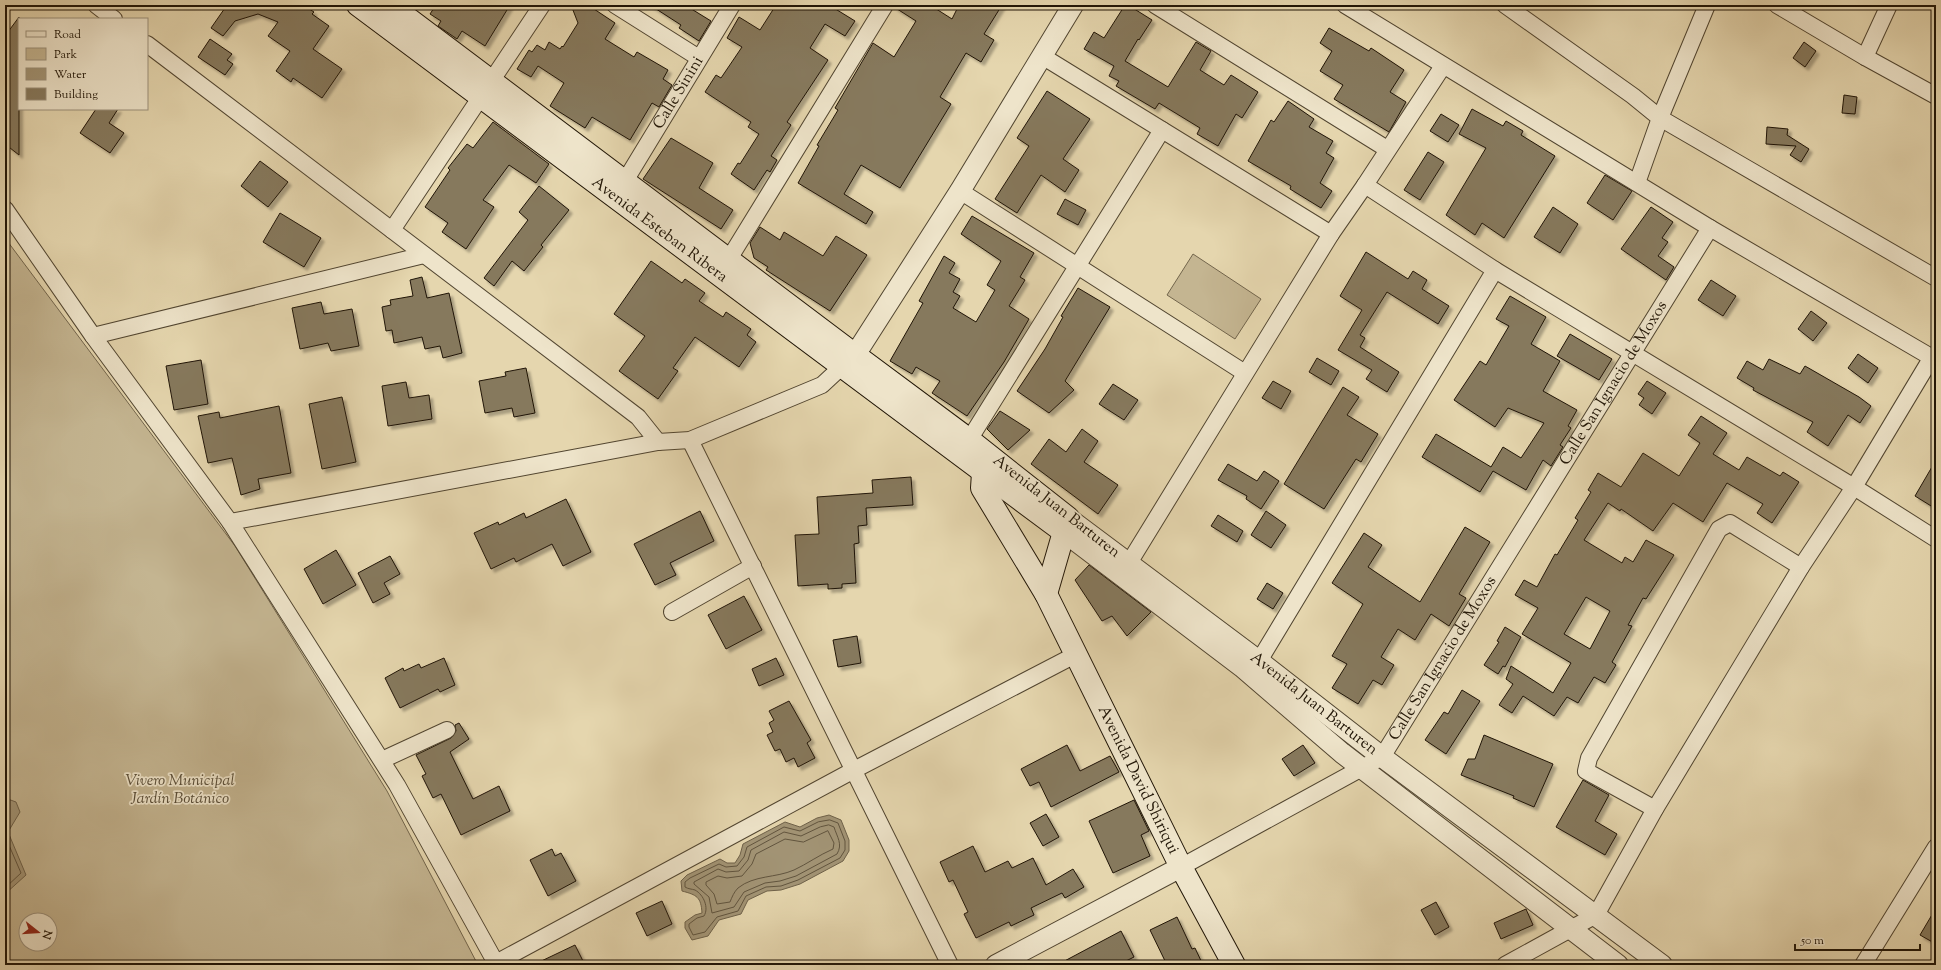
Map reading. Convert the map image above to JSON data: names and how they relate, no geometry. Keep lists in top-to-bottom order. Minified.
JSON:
{"streets":{"main road":["Avenida Esteban Ribera","Avenida Juan Barturen","Avenida David Shiriqui"],"street":["Calle Sinini","Calle San Ignacio de Moxos"]},"crossings":[["Calle Sinini","Avenida Esteban Ribera"],["Avenida Esteban Ribera","Avenida Juan Barturen"],["Calle San Ignacio de Moxos","Avenida Juan Barturen"],["Calle San Ignacio de Moxos","Avenida David Shiriqui"],["Avenida Juan Barturen","Avenida David Shiriqui"]],"parks":["Vivero Municipal Jardín Botánico"],"legend":["Road","Park","Water","Building"],"scale_bar":"50 m","north":"right"}
